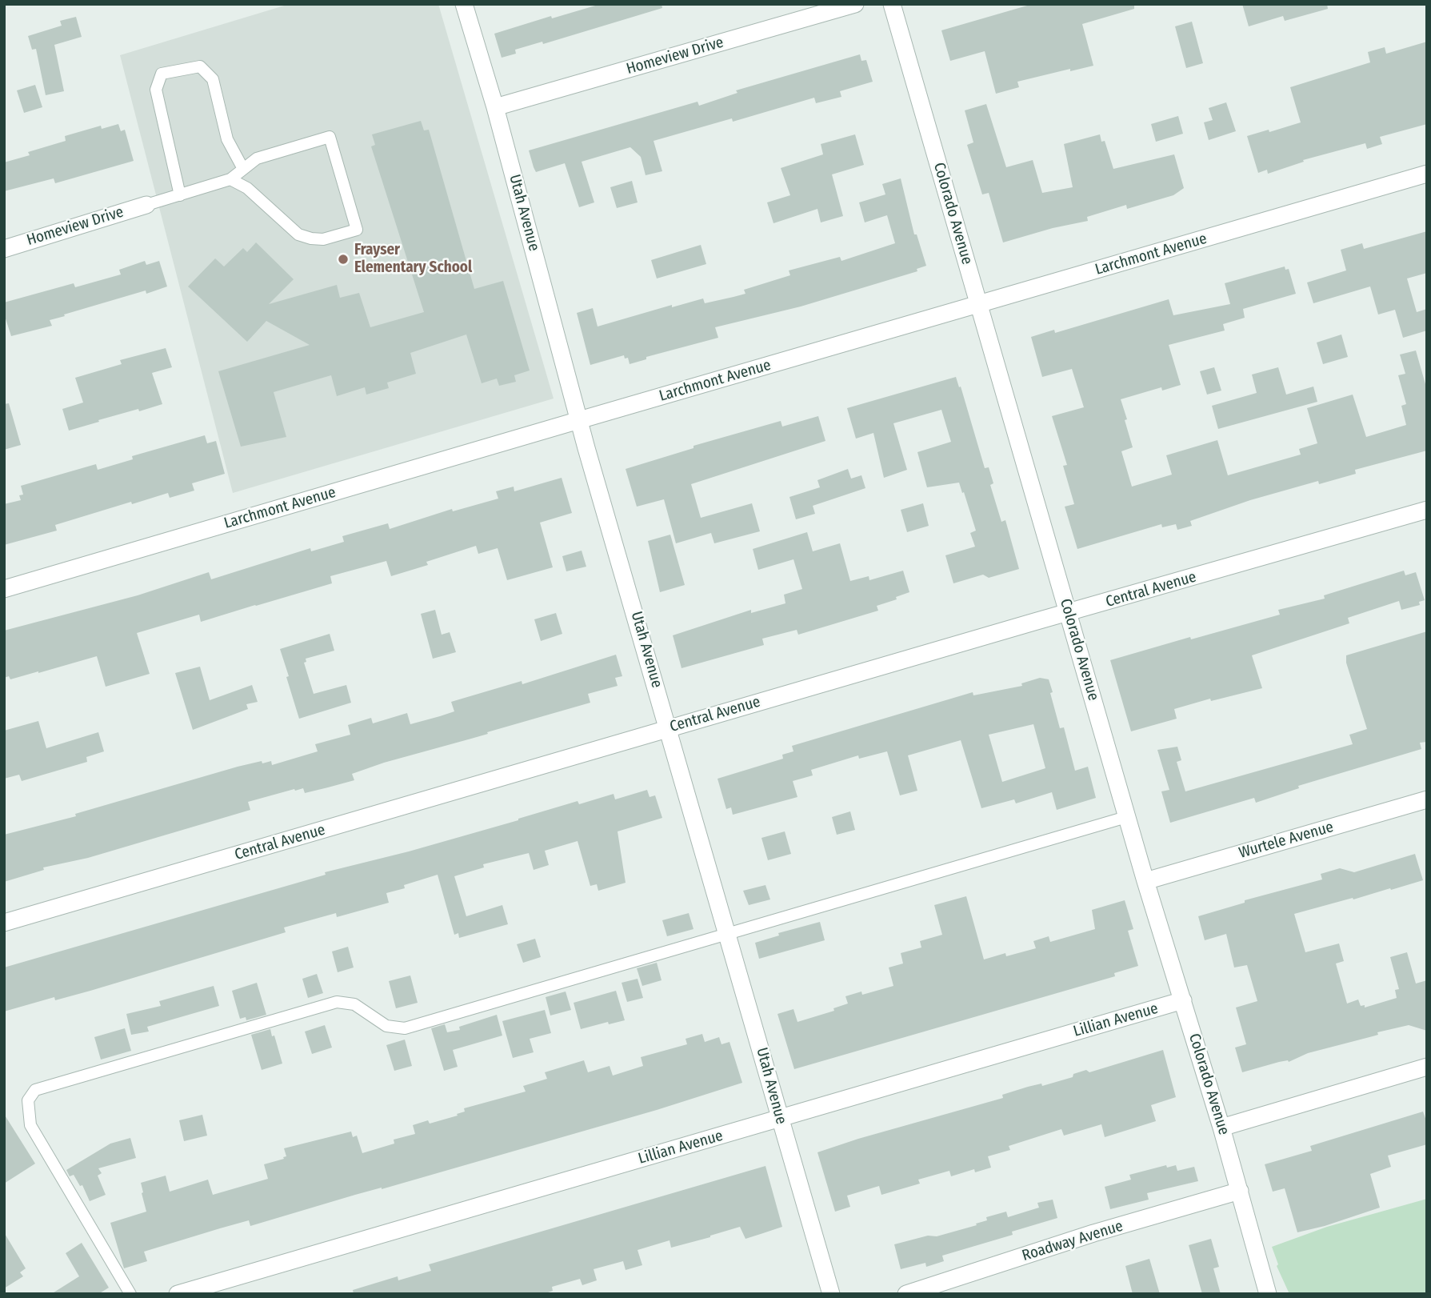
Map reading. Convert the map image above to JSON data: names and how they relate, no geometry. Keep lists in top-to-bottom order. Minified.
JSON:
{"streets":{"street":["Homeview Drive","Utah Avenue","Colorado Avenue","Larchmont Avenue","Central Avenue","Wurtele Avenue","Lillian Avenue","Roadway Avenue"]},"crossings":[["Homeview Drive","Utah Avenue"],["Utah Avenue","Larchmont Avenue"],["Utah Avenue","Central Avenue"],["Utah Avenue","Lillian Avenue"],["Colorado Avenue","Larchmont Avenue"],["Colorado Avenue","Central Avenue"],["Colorado Avenue","Wurtele Avenue"],["Colorado Avenue","Lillian Avenue"],["Colorado Avenue","Roadway Avenue"]],"places":["Frayser Elementary School"]}
